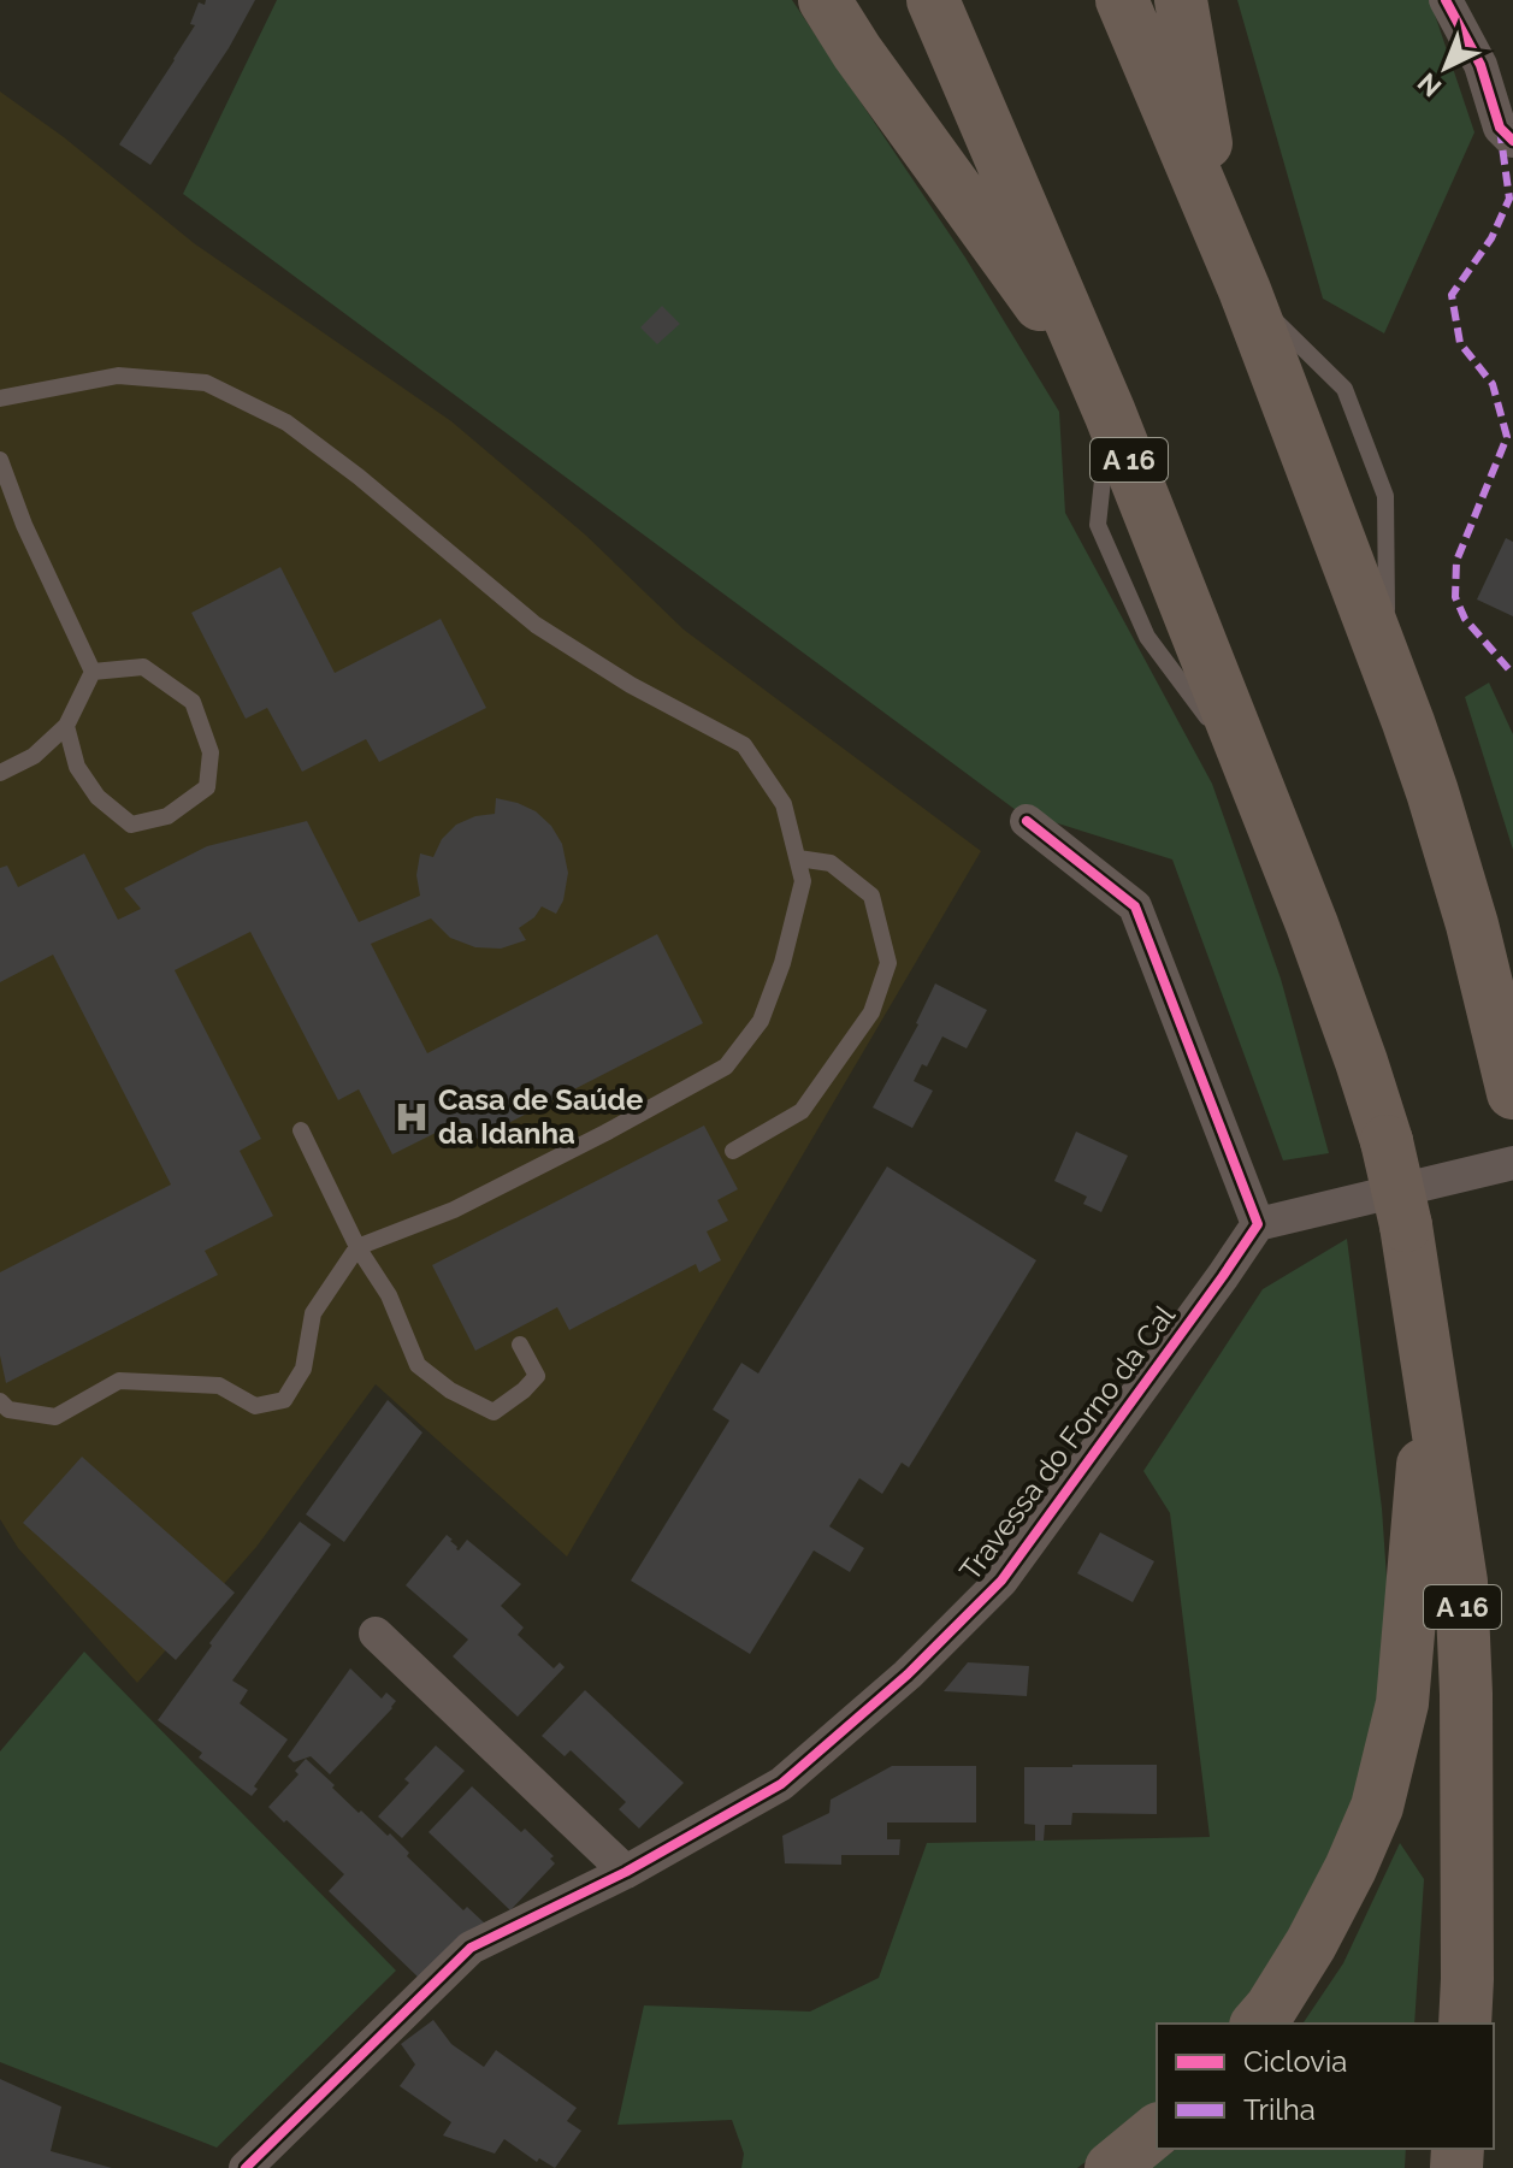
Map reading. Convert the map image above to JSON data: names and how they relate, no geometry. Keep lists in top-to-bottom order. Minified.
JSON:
{"streets":{"highway":["A 16"],"street":["Travessa do Forno da Cal"]},"places":{"hospital":["Casa de Saúde da Idanha"]},"legend":["Ciclovia","Trilha"],"north":"bottom left"}
